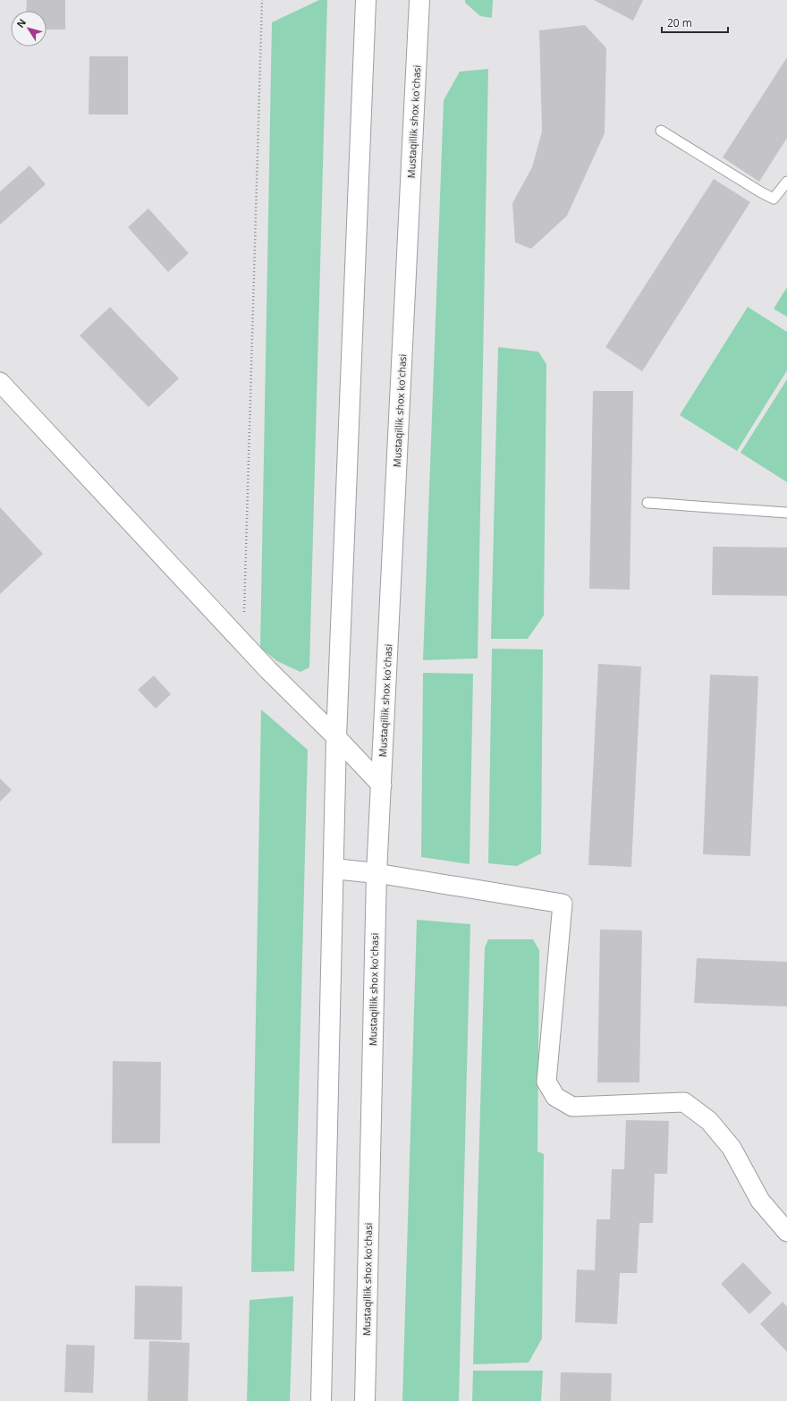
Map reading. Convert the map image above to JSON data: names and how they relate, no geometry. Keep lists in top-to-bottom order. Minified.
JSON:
{"streets":{"main road":["Mustaqillik shox ko'chasi"]},"scale_bar":"20 m","north":"top left"}
